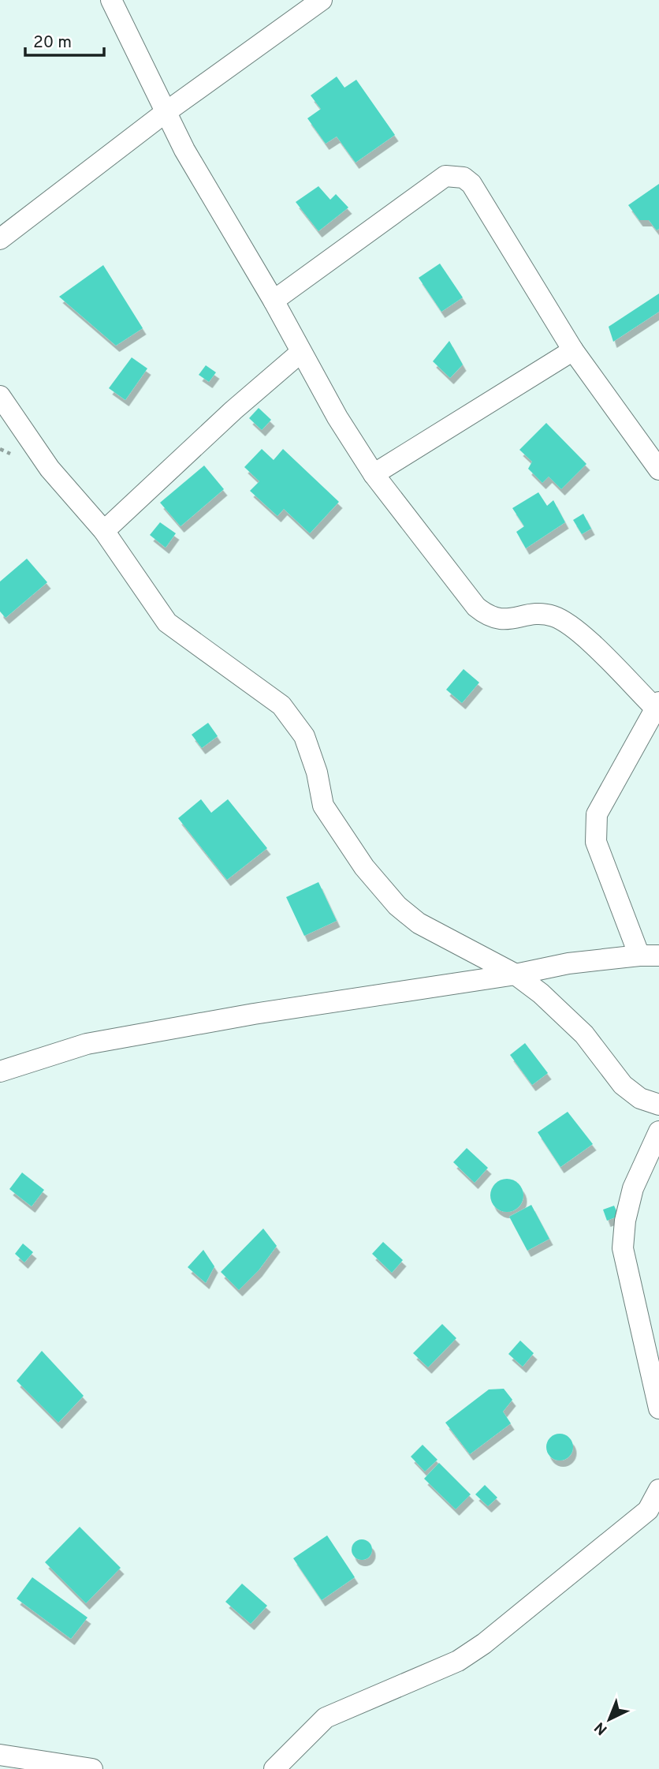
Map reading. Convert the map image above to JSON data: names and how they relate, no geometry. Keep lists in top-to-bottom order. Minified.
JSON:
{"scale_bar":"20 m","north":"bottom left"}
